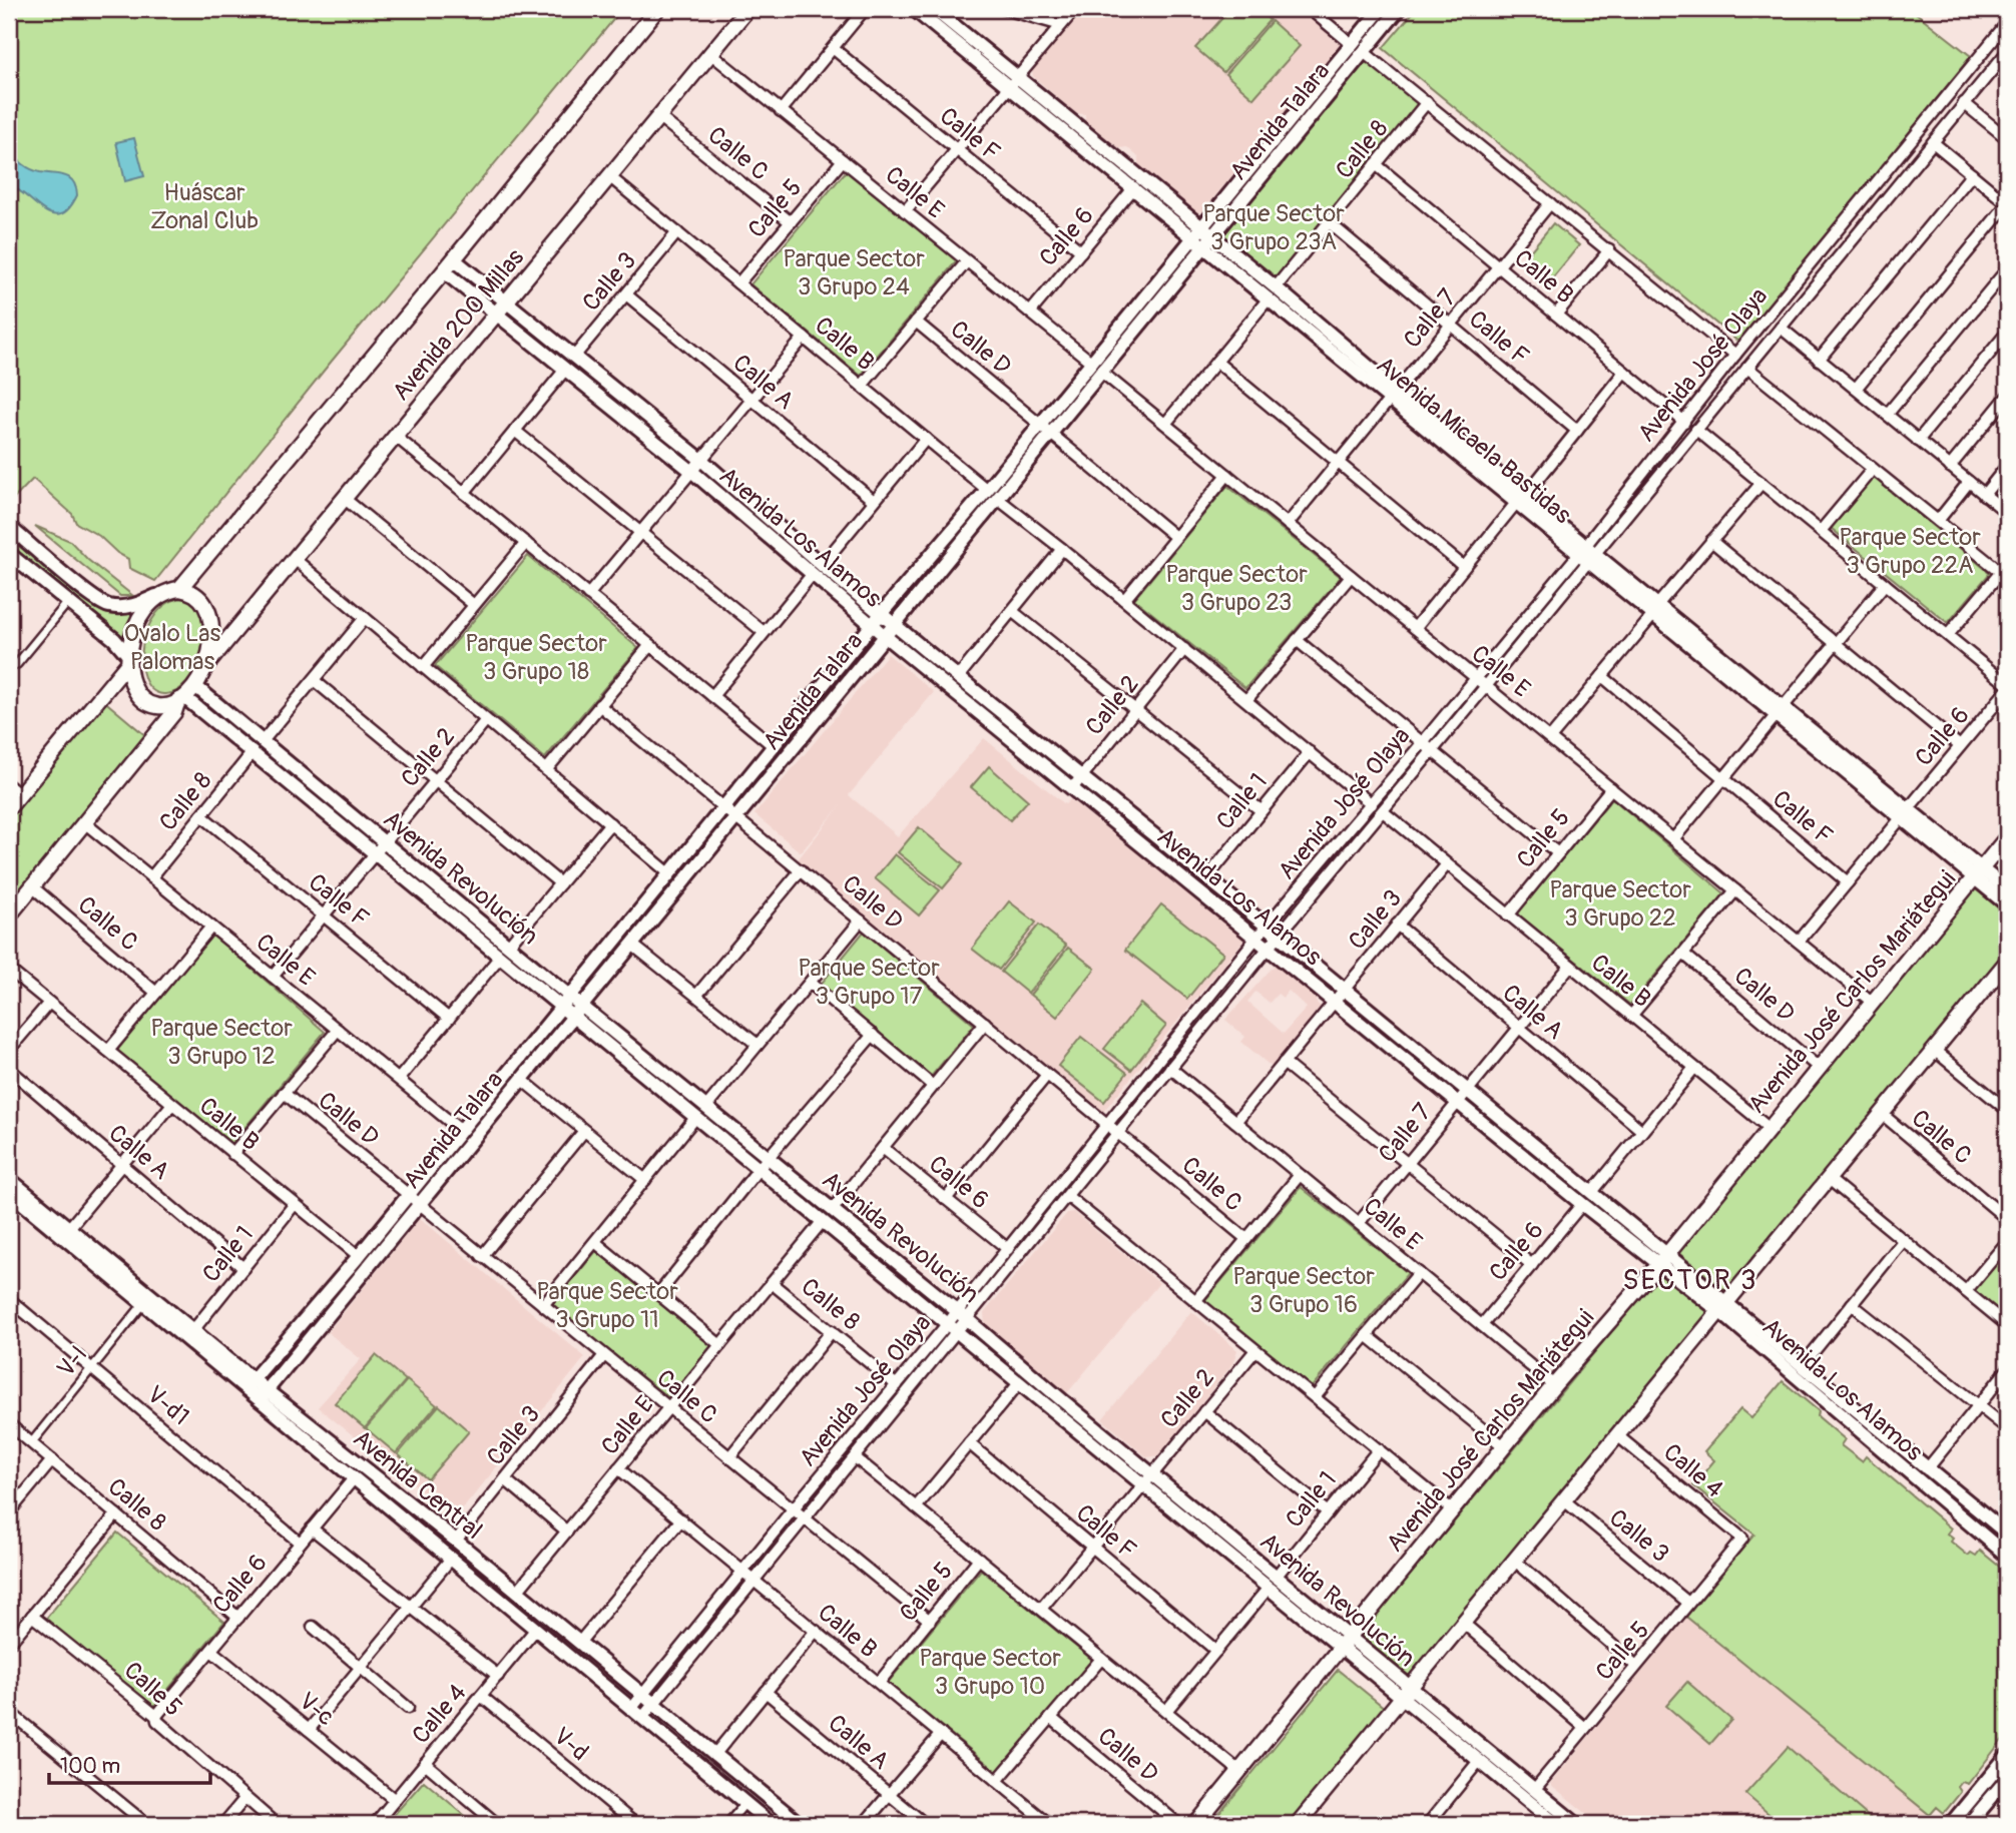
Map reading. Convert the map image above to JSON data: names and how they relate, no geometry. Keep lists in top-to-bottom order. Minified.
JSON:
{"streets":{"main road":["Avenida 200 Millas","Avenida José Carlos Mariátegui"],"street":["Avenida Talara","Calle F","Calle 8","Calle C","Calle E","Calle 5","Calle 6","Calle B","Calle 3","Calle 7","Calle D","Avenida José Olaya","Calle A","Avenida Micaela Bastidas","Avenida Los Alamos","Calle 2","Calle 1","Avenida Revolución","V-I","V-d1","Calle 4","Avenida Central","V-c","V-d"]},"crossings":[["Avenida Talara","Calle C"],["Avenida Talara","Calle E"],["Avenida Talara","Calle B"],["Avenida Talara","Calle D"],["Avenida Talara","Avenida Micaela Bastidas"],["Avenida Talara","Avenida Los Alamos"],["Avenida Talara","Avenida Revolución"],["Avenida Talara","Avenida Central"],["Calle F","Calle 8"],["Calle F","Calle 6"],["Calle F","Calle 7"],["Calle 8","Calle E"],["Calle 8","Calle 6"],["Calle 8","Calle B"],["Calle 8","Avenida José Olaya"],["Calle 8","Avenida Micaela Bastidas"],["Calle 8","Avenida Revolución"],["Calle 8","V-I"],["Calle C","Calle E"],["Calle C","Calle 5"],["Calle C","Calle 3"],["Calle C","Avenida 200 Millas"],["Calle C","Calle D"],["Calle C","Avenida José Olaya"],["Calle E","Calle 5"],["Calle E","Calle 6"],["Calle E","Calle B"],["Calle E","Calle 7"],["Calle E","Avenida 200 Millas"],["Calle E","Avenida José Olaya"],["Calle E","Avenida Revolución"],["Calle E","Avenida José Carlos Mariátegui"],["Calle E","Avenida Central"],["Calle 5","Calle 6"],["Calle 5","Calle B"],["Calle 5","Calle 3"],["Calle 5","Avenida Revolución"],["Calle 5","Calle 4"],["Calle 6","Avenida José Olaya"],["Calle 6","Avenida Micaela Bastidas"],["Calle 6","Avenida Los Alamos"],["Calle 6","V-d1"],["Calle 6","Avenida Central"],["Calle 6","V-c"],["Calle B","Calle 3"],["Calle B","Calle 7"],["Calle B","Avenida 200 Millas"],["Calle B","Avenida José Olaya"],["Calle B","Calle 2"],["Calle B","Calle 1"],["Calle B","Avenida José Carlos Mariátegui"],["Calle 3","Calle A"],["Calle 3","Avenida Los Alamos"],["Calle 3","Avenida Central"],["Calle 7","Avenida Micaela Bastidas"],["Calle 7","Avenida Los Alamos"],["Avenida 200 Millas","Avenida Los Alamos"],["Avenida 200 Millas","Avenida Revolución"],["Calle D","Avenida José Olaya"],["Calle D","Avenida José Carlos Mariátegui"],["Avenida José Olaya","Avenida Micaela Bastidas"],["Avenida José Olaya","Avenida Los Alamos"],["Avenida José Olaya","Avenida Revolución"],["Avenida José Olaya","Avenida Central"],["Calle A","Calle 1"],["Avenida Micaela Bastidas","Avenida José Carlos Mariátegui"],["Avenida Los Alamos","Calle 2"],["Avenida Los Alamos","Calle 1"],["Avenida Los Alamos","Avenida José Carlos Mariátegui"],["Calle 2","Avenida Revolución"],["Calle 1","Avenida Revolución"],["Calle 1","Avenida Central"],["Avenida Revolución","Avenida José Carlos Mariátegui"],["V-I","V-d1"],["V-I","Avenida Central"],["Calle 4","Avenida Central"],["Calle 4","V-c"],["Calle 4","V-d"]],"districts":["SECTOR 3"],"parks":["Huáscar Zonal Club","Parque Sector 3 Grupo 23A","Parque Sector 3 Grupo 24","Parque Sector 3 Grupo 22A","Parque Sector 3 Grupo 23","Ovalo Las Palomas","Parque Sector 3 Grupo 18","Parque Sector 3 Grupo 22","Parque Sector 3 Grupo 17","Parque Sector 3 Grupo 12","Parque Sector 3 Grupo 16","Parque Sector 3 Grupo 11","Parque Sector 3 Grupo 10"],"scale_bar":"100 m"}
